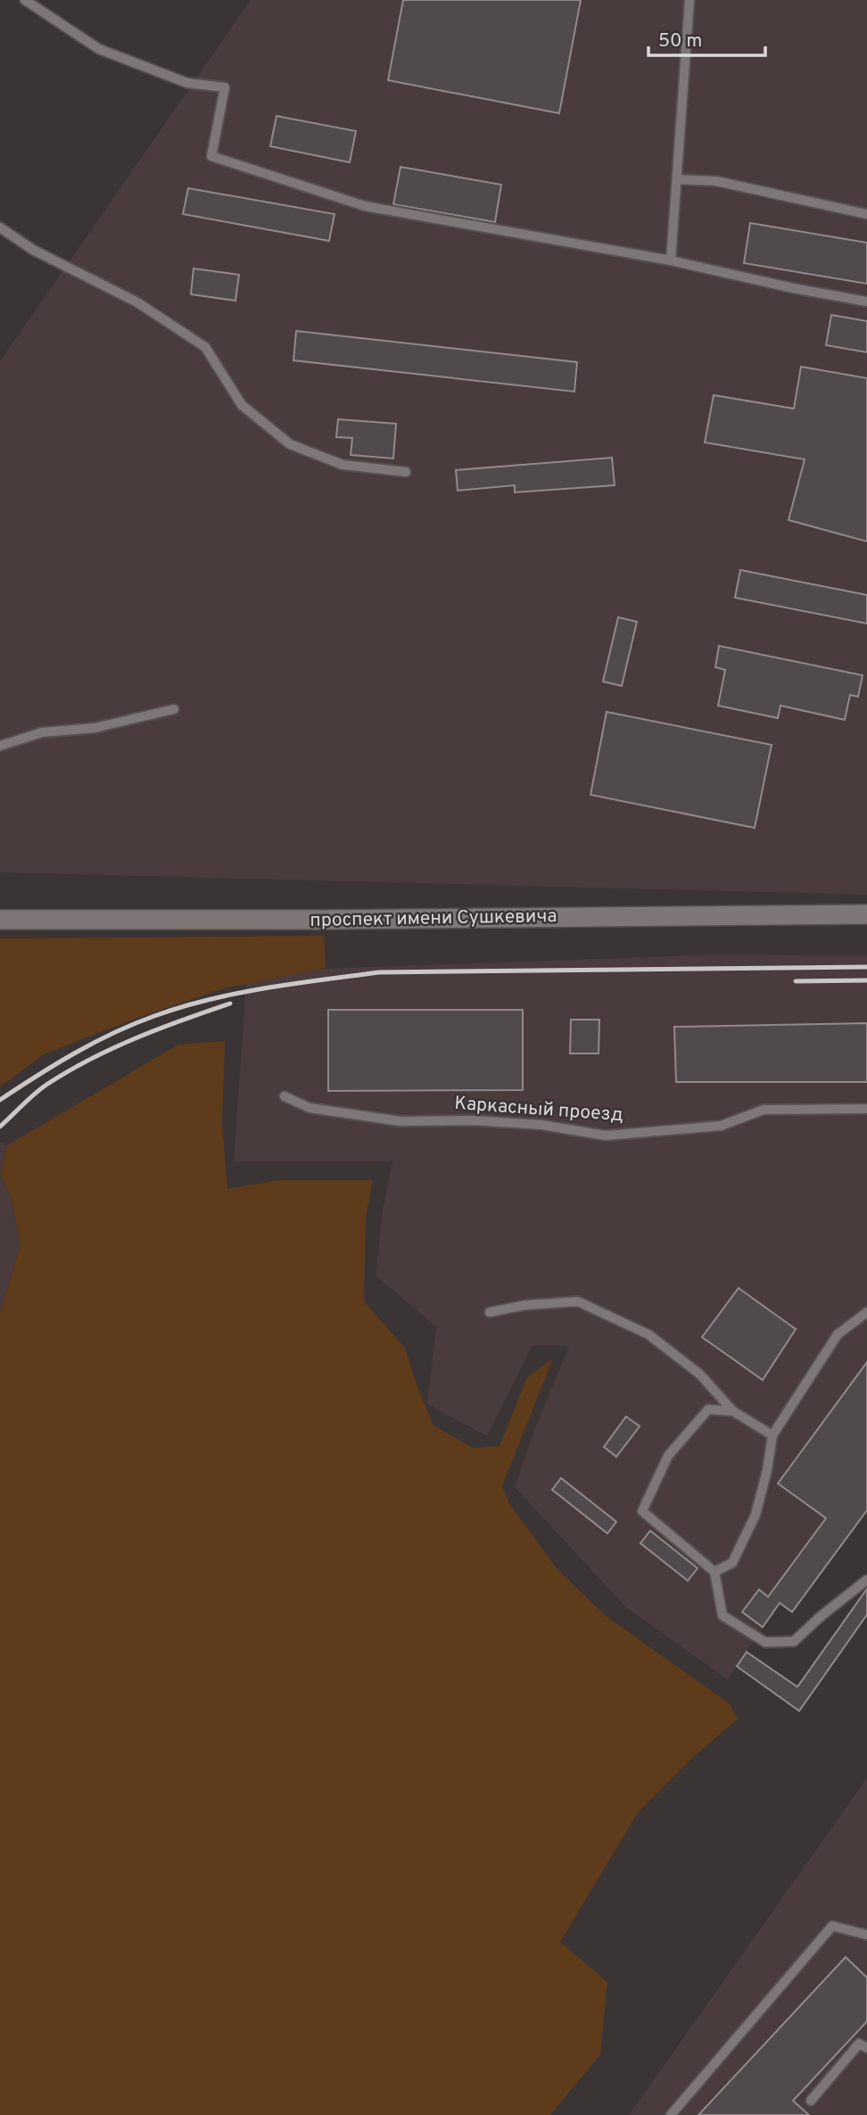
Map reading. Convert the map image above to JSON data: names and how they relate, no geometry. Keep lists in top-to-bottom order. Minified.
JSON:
{"streets":{"street":["проспект имени Сушкевича"],"lane":["Каркасный проезд"]},"scale_bar":"50 m"}
